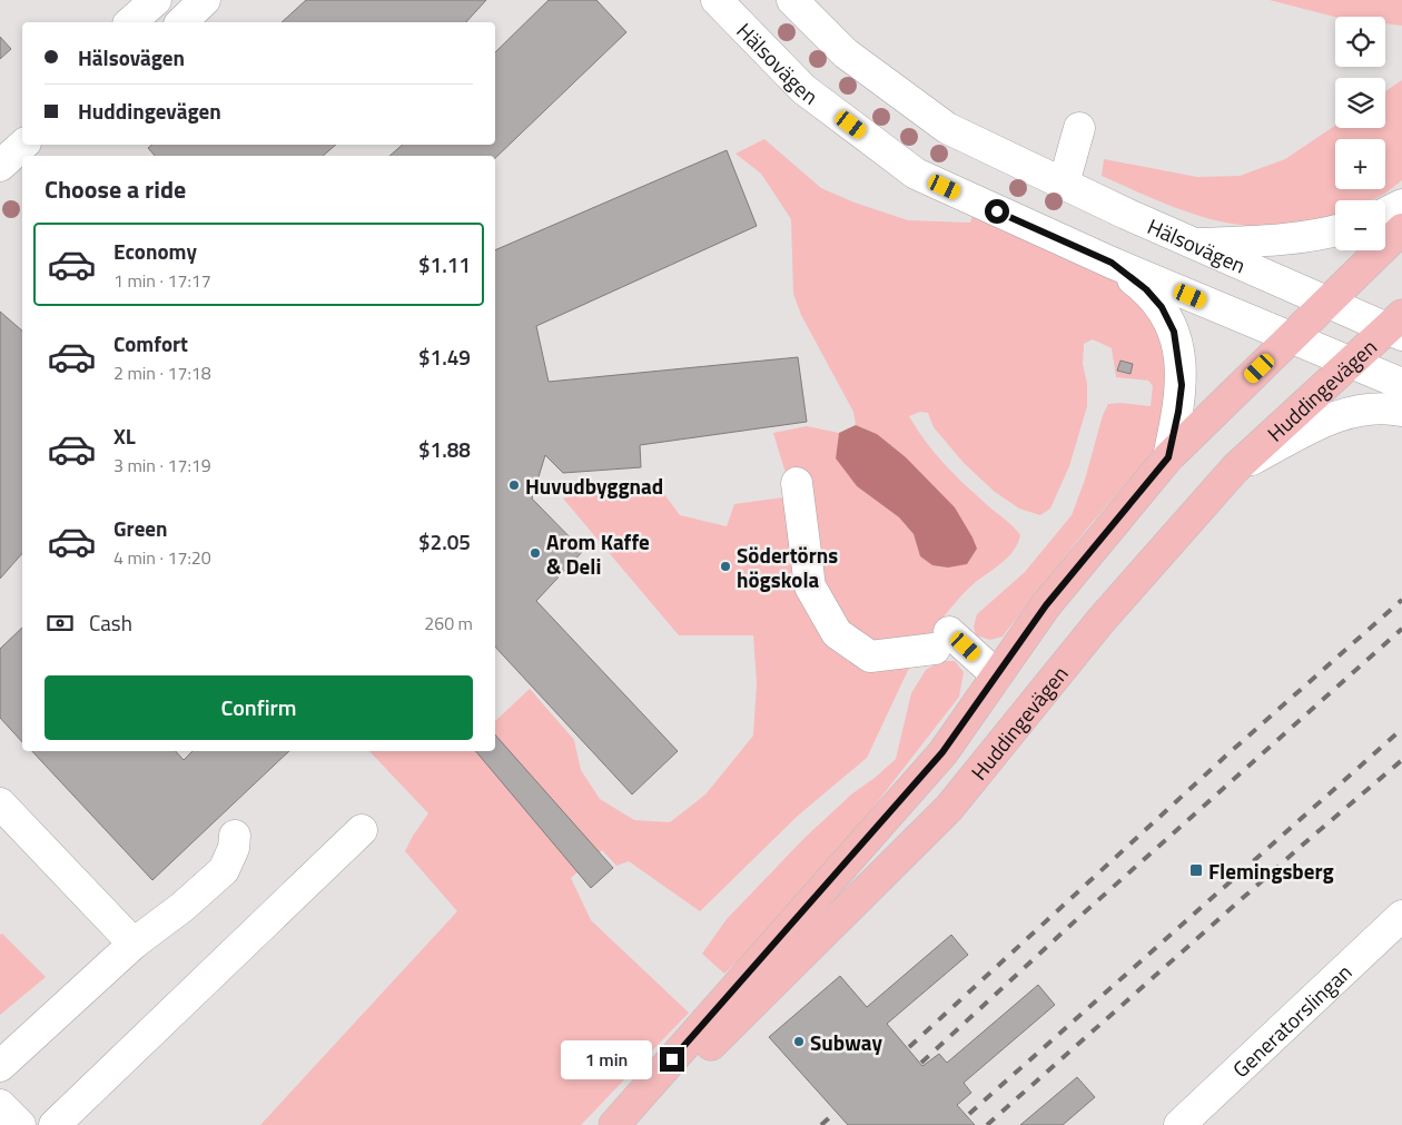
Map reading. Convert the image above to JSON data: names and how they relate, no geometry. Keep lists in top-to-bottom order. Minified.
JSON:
{"streets":{"main road":["Huddingevägen"],"street":["Hälsovägen","Generatorslingan"]},"crossings":[["Hälsovägen","Huddingevägen"]],"places":{"other":["Huvudbyggnad","Arom Kaffe & Deli","Södertörns högskola","Subway"],"transit":["Flemingsberg"]},"page":{"map_buttons":["+","−"],"banner":["Hälsovägen","Huddingevägen"],"heading":"Choose a ride","list":[{"name":"Economy","note":"1 min · 17:17","value":"$1.11"},{"name":"Comfort","note":"2 min · 17:18","value":"$1.49"},{"name":"XL","note":"3 min · 17:19","value":"$1.88"},{"name":"Green","note":"4 min · 17:20","value":"$2.05"}],"pay":["Cash","260 m"],"buttons":"Confirm","bubble":"1 min"}}
